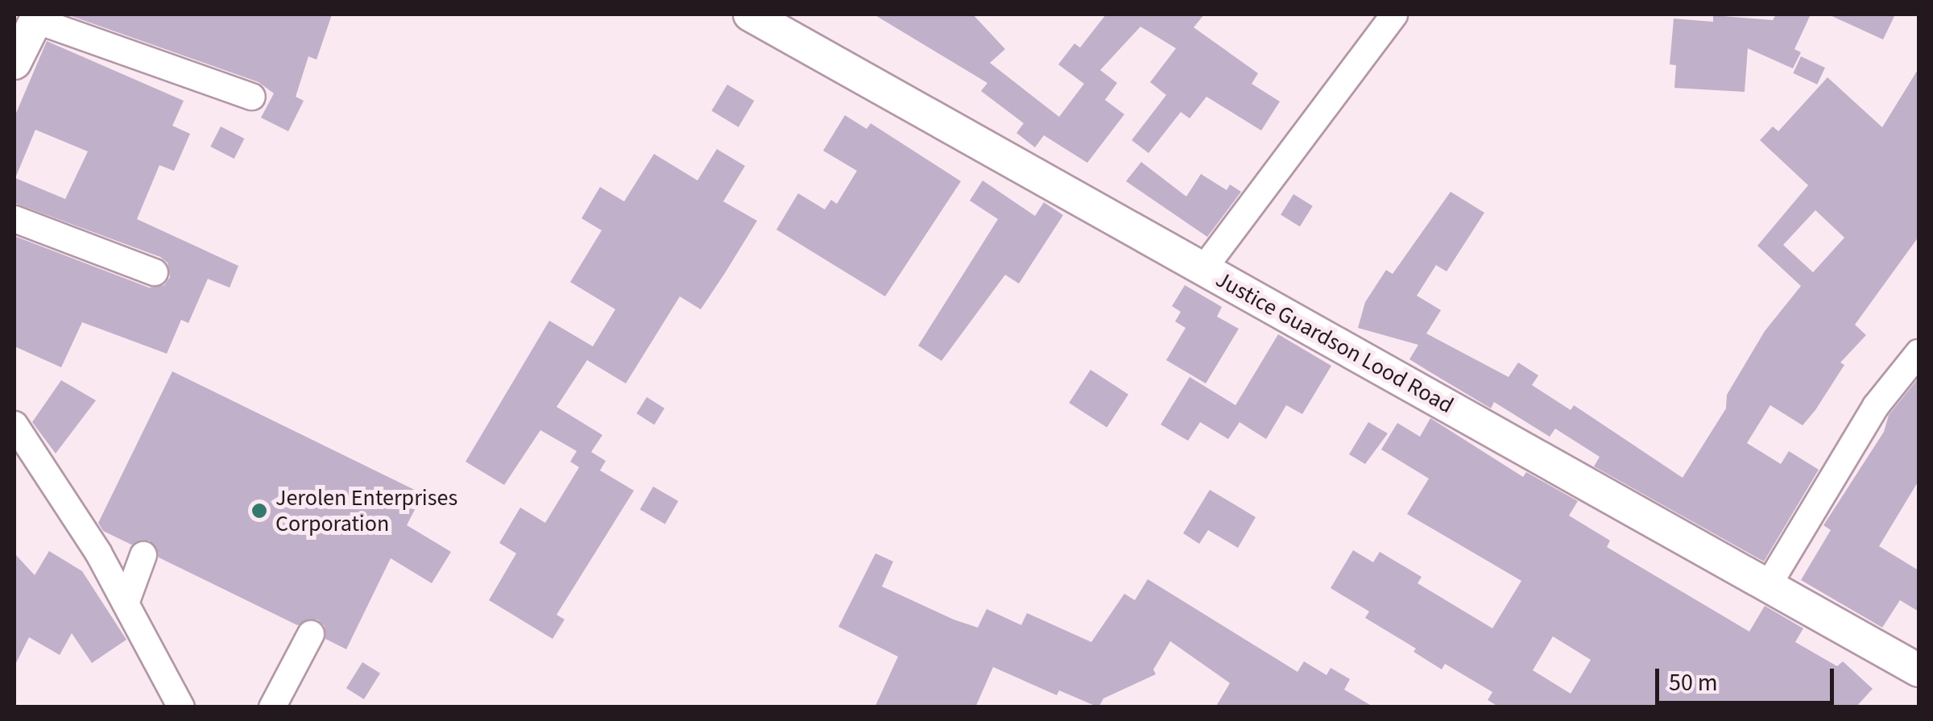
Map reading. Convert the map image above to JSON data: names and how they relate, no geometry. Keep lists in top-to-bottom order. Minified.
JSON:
{"streets":{"main road":["Justice Guardson Lood Road"]},"places":["Jerolen Enterprises Corporation"],"scale_bar":"50 m"}
